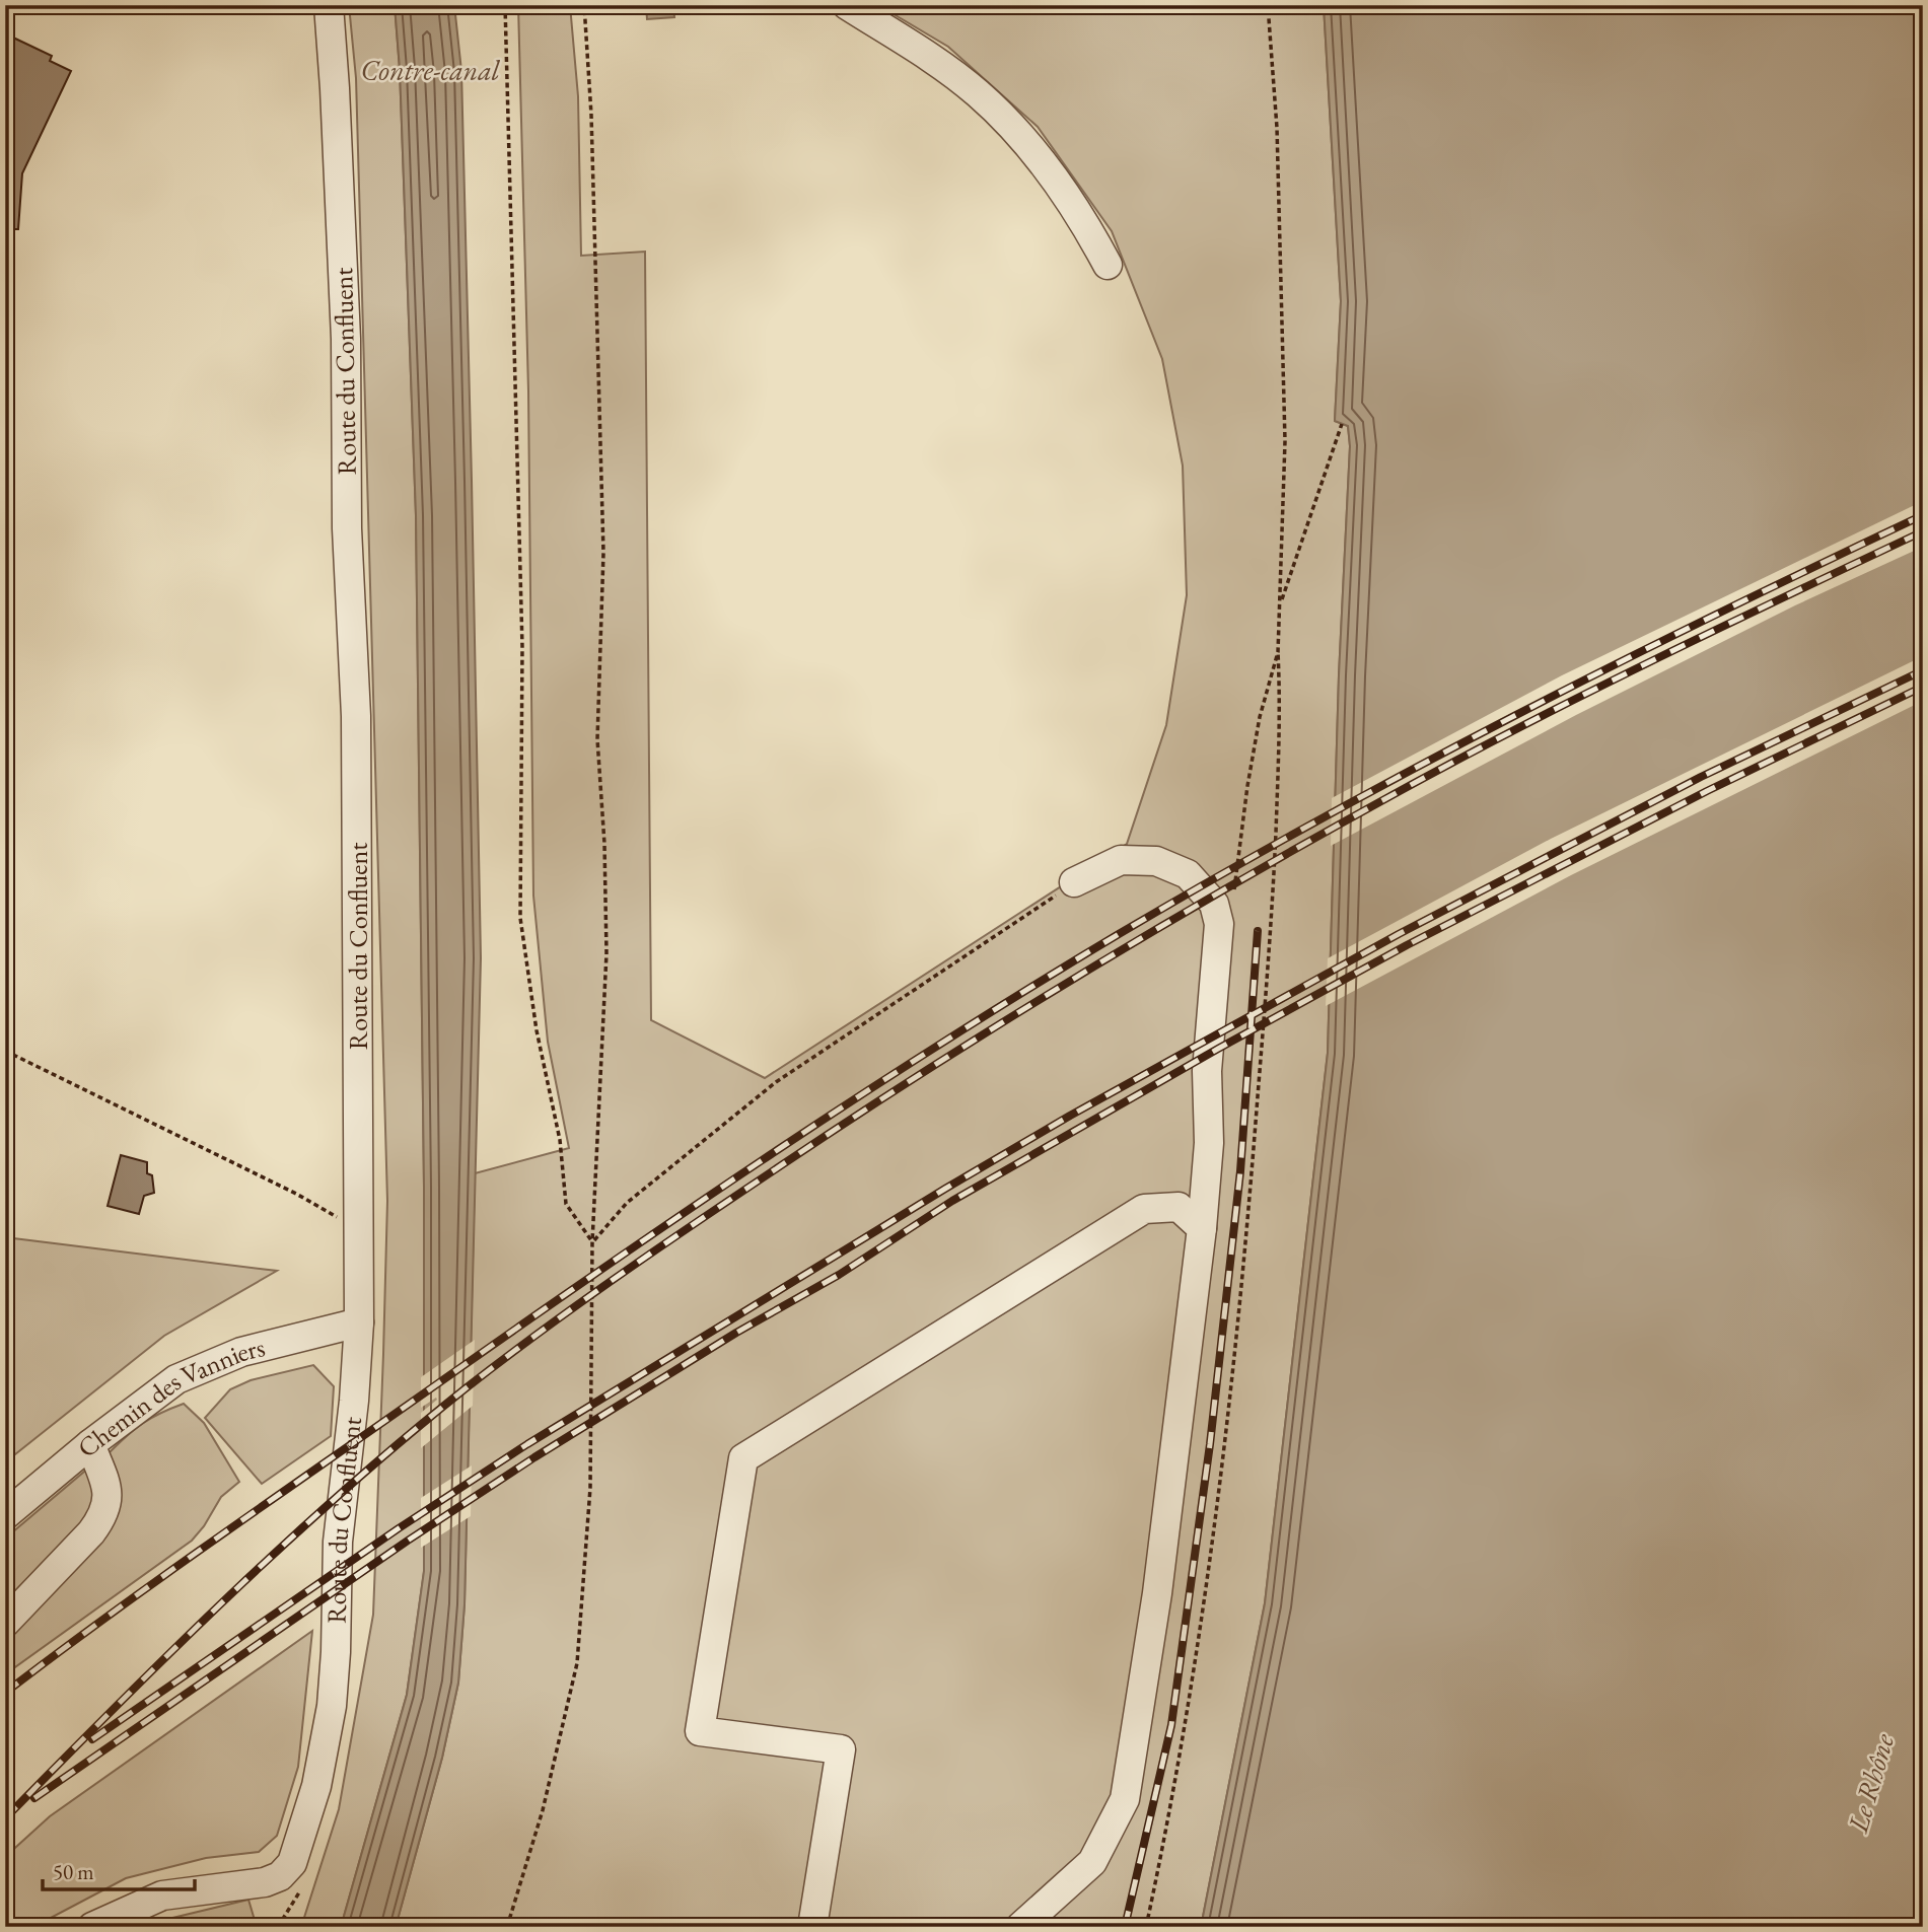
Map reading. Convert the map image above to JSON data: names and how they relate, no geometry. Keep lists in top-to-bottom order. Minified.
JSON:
{"streets":{"street":["Route du Confluent","Chemin des Vanniers"]},"crossings":[["Route du Confluent","Chemin des Vanniers"]],"water":["Contre-canal","Le Rhône"],"scale_bar":"50 m"}
